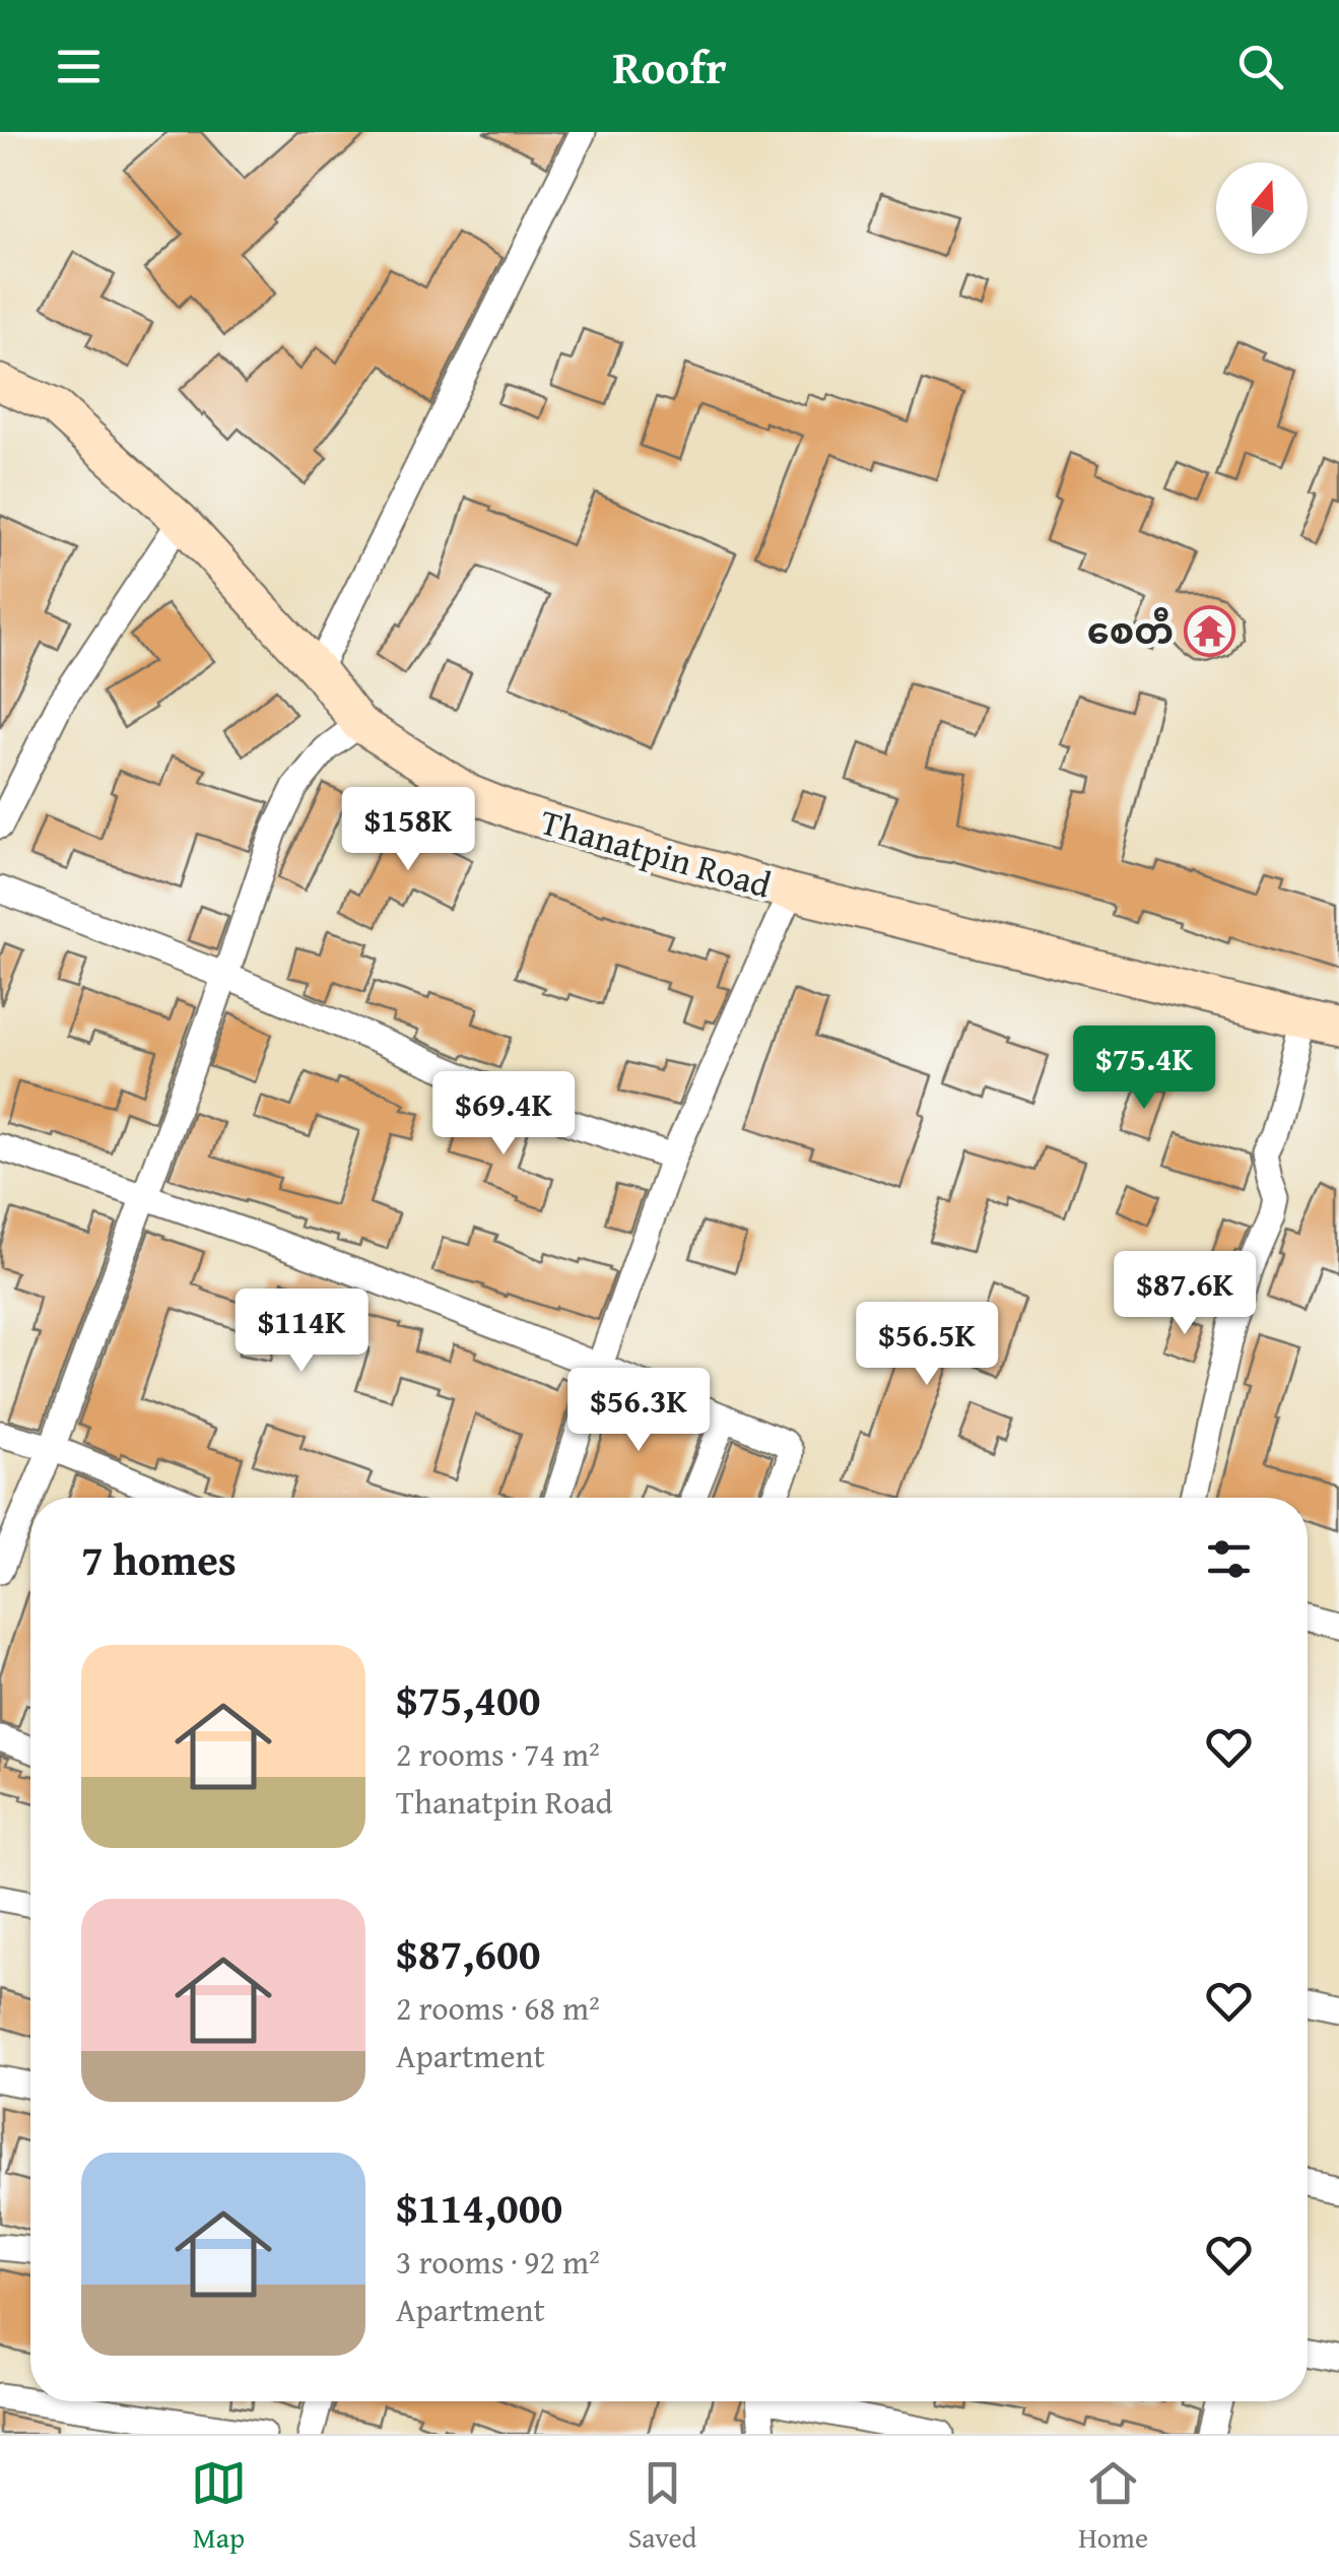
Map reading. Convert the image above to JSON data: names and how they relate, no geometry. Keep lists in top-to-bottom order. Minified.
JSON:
{"streets":{"main road":["Thanatpin Road"]},"places":{"temple":["စေတီ"]},"north":"top","page":{"header":"Roofr","price":["$158K","$75.4K","$69.4K","$87.6K","$114K","$56.5K","$56.3K"],"heading":"7 homes","list":[{"name":"$75,400","note":"2 rooms · 74 m² · Thanatpin Road"},{"name":"$87,600","note":"2 rooms · 68 m² · Apartment"},{"name":"$114,000","note":"3 rooms · 92 m² · Apartment"}],"tabs":["Map","Saved","Home"]}}
